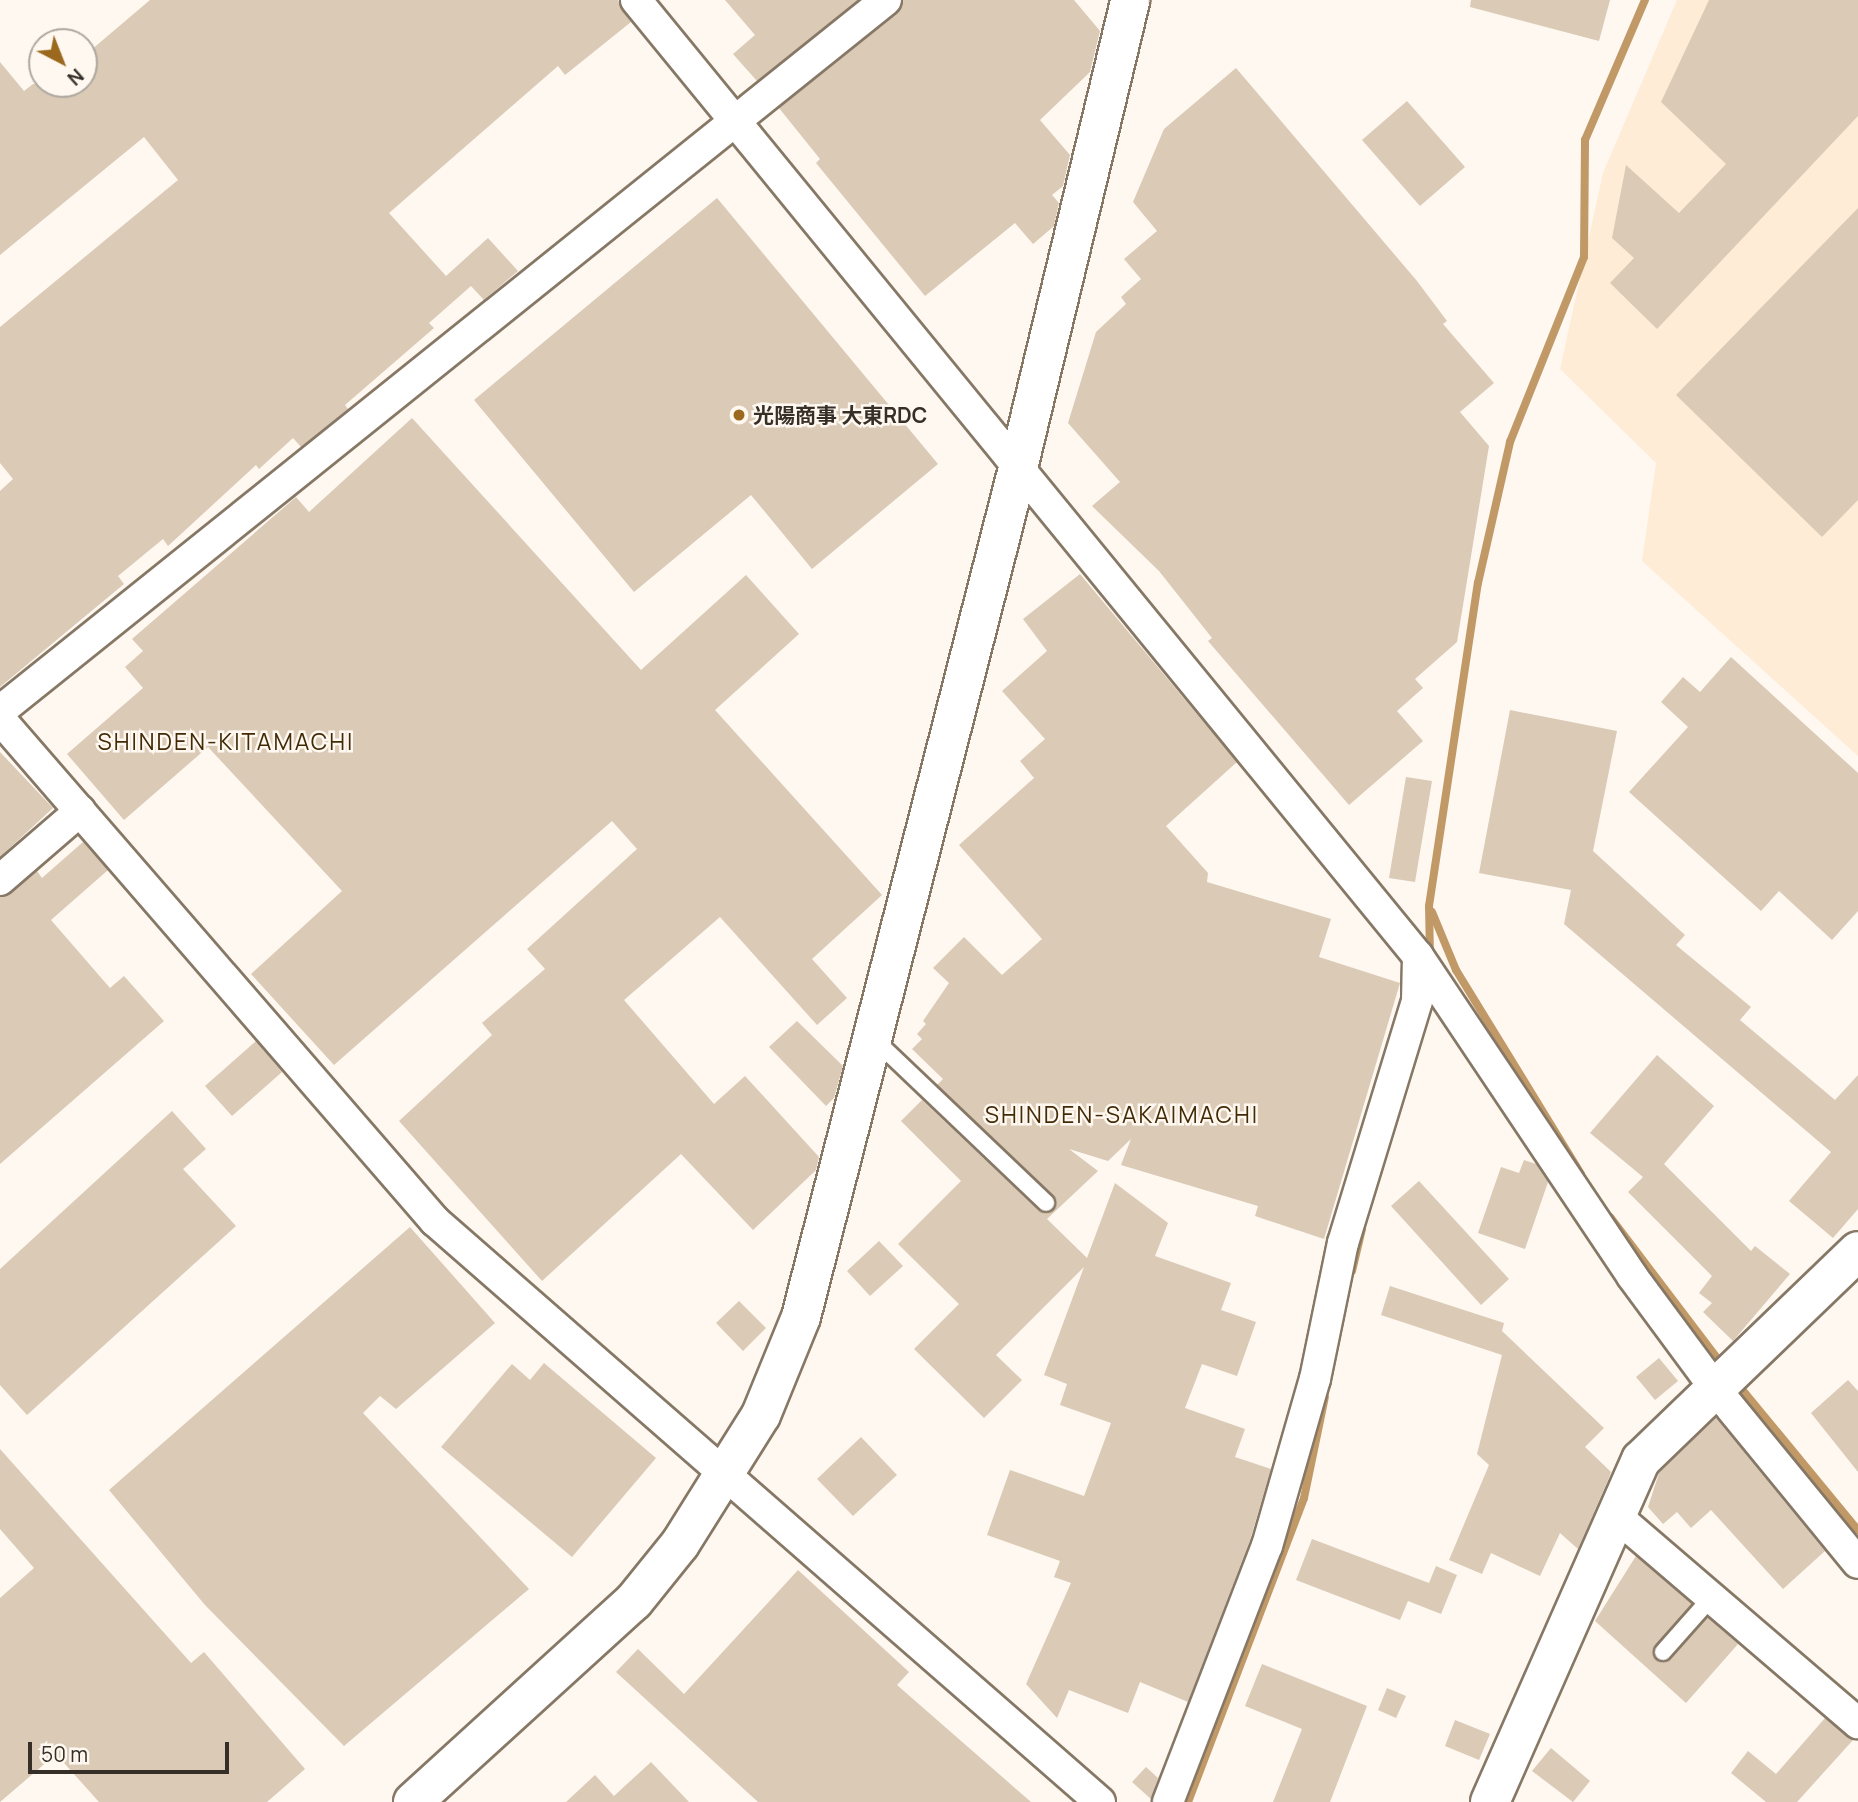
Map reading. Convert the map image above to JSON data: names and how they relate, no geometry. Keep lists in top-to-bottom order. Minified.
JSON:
{"districts":["SHINDEN-KITAMACHI","SHINDEN-SAKAIMACHI"],"places":["光陽商事 大東RDC"],"scale_bar":"50 m","north":"bottom right"}
